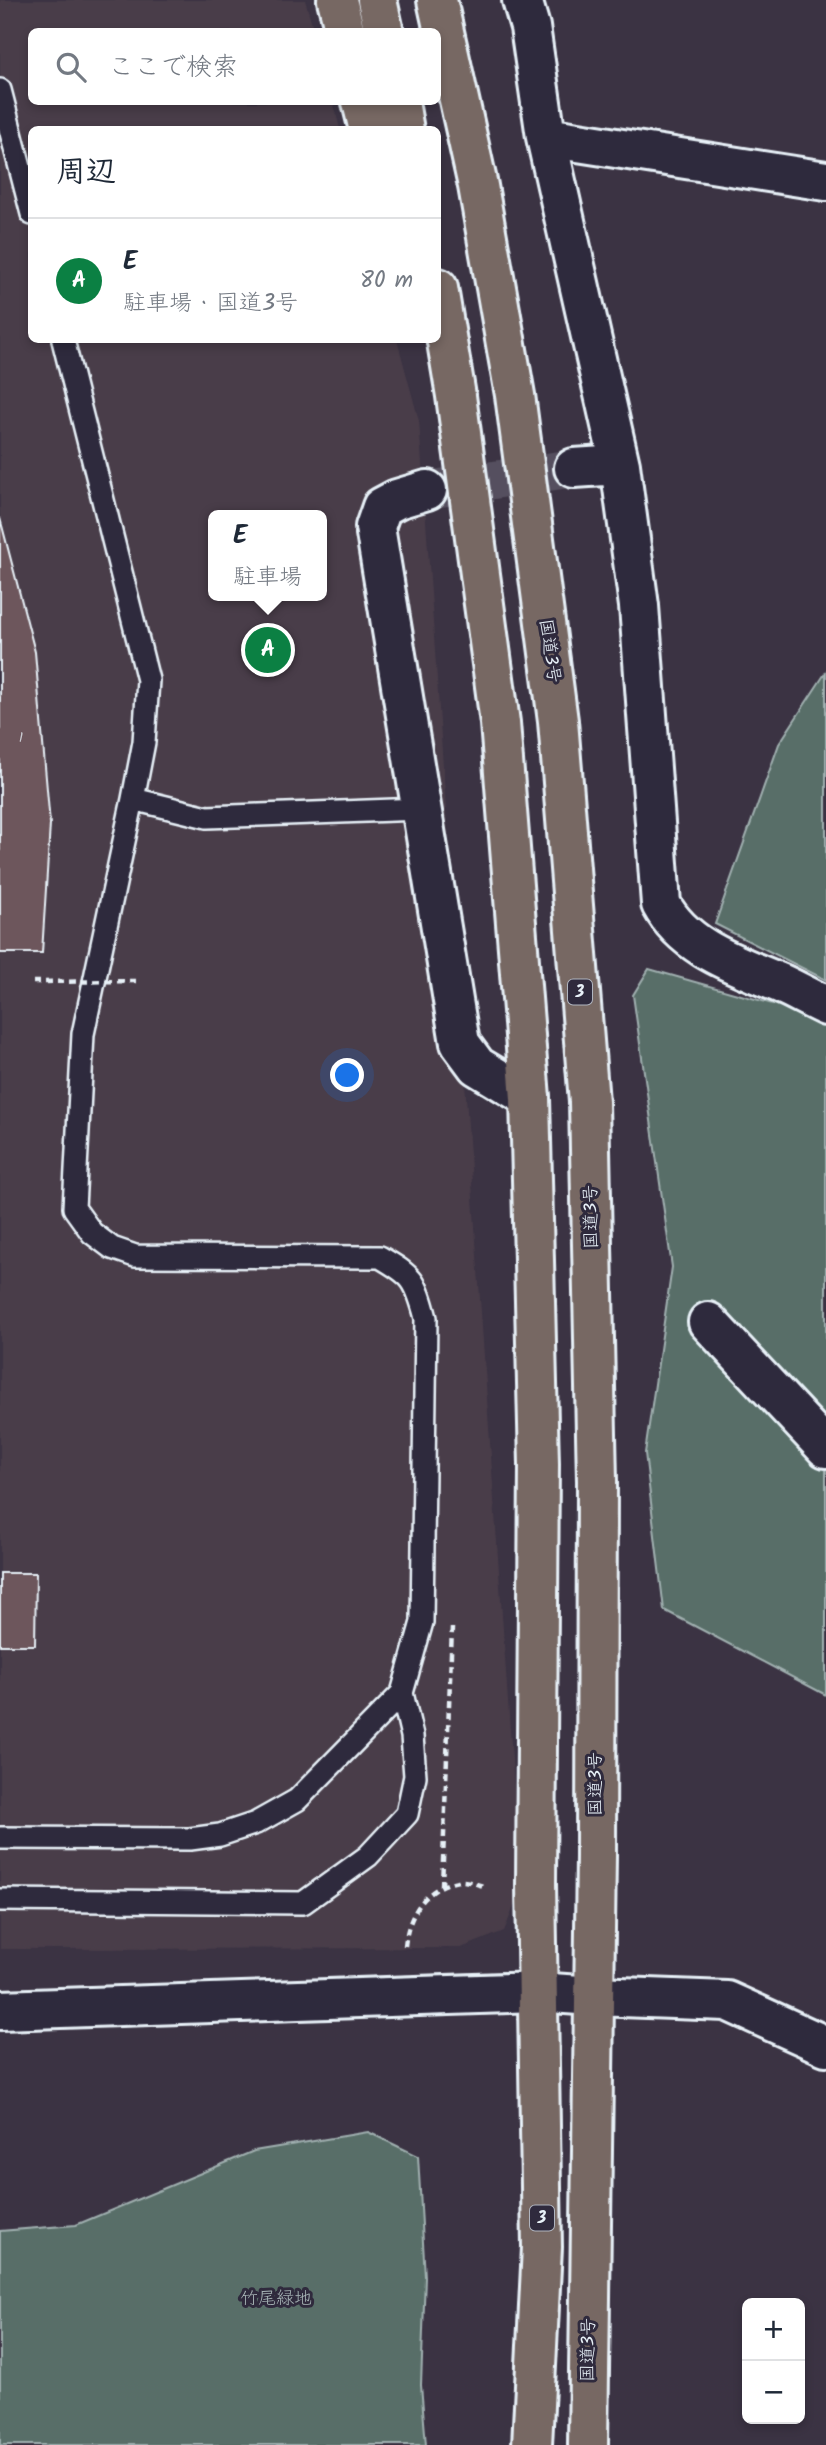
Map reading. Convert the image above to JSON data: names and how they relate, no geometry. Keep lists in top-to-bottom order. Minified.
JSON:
{"streets":{"highway":["国道3号","3"]},"parks":["竹尾緑地"],"house_numbers":["1"],"page":{"search":"ここで検索","heading":"周辺","list":[{"mark":"A","name":"E","note":"駐車場 · 国道3号","value":"80 m"}],"popup":["E","駐車場"],"pins":"A","map_buttons":["+","−"]}}
